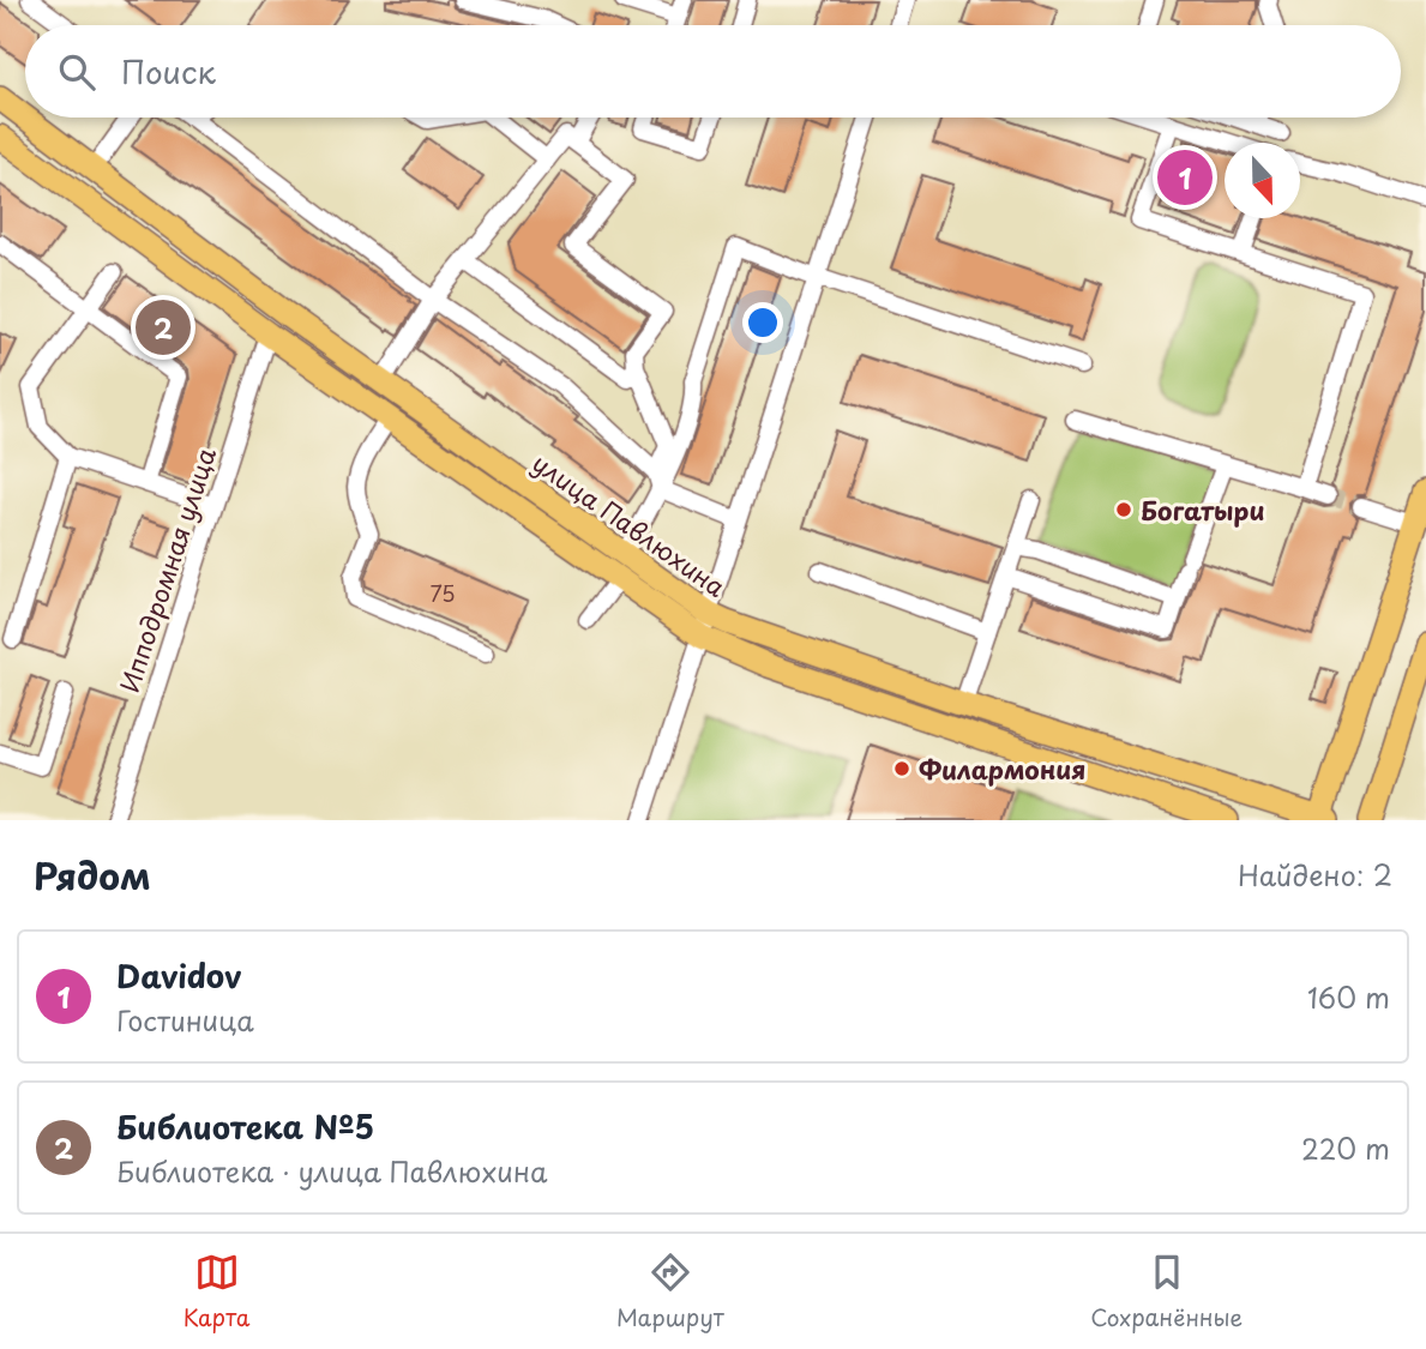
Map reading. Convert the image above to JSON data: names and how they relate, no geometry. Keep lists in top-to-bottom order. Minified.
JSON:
{"streets":{"main road":["улица Павлюхина"],"street":["Ипподромная улица"]},"crossings":[["улица Павлюхина","Ипподромная улица"]],"places":["Богатыри","Филармония"],"house_numbers":["75"],"north":"bottom","page":{"search":"Поиск","pins":["1","2"],"heading":["Рядом","Найдено: 2"],"list":[{"mark":"1","name":"Davidov","note":"Гостиница","value":"160 m"},{"mark":"2","name":"Библиотека №5","note":"Библиотека · улица Павлюхина","value":"220 m"}],"nav":["Карта","Маршрут","Сохранённые"]}}
